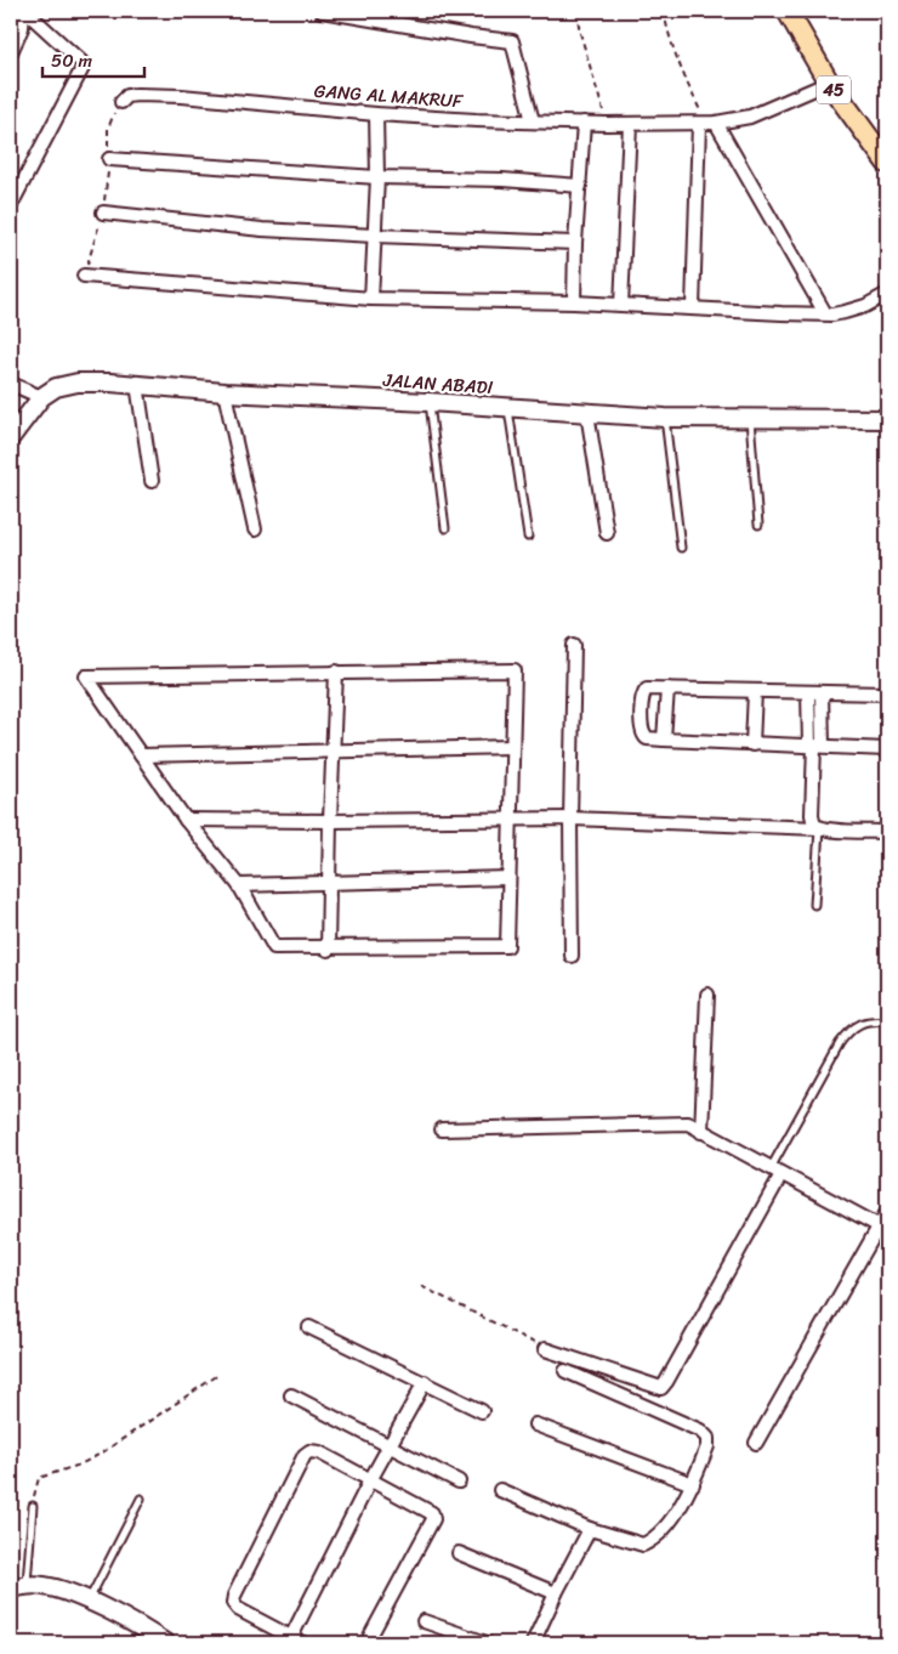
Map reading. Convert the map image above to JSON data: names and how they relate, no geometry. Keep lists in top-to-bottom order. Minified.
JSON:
{"streets":{"main road":["45"],"street":["GANG AL MAKRUF","JALAN ABADI"]},"crossings":[["45","GANG AL MAKRUF"]],"scale_bar":"50 m"}
